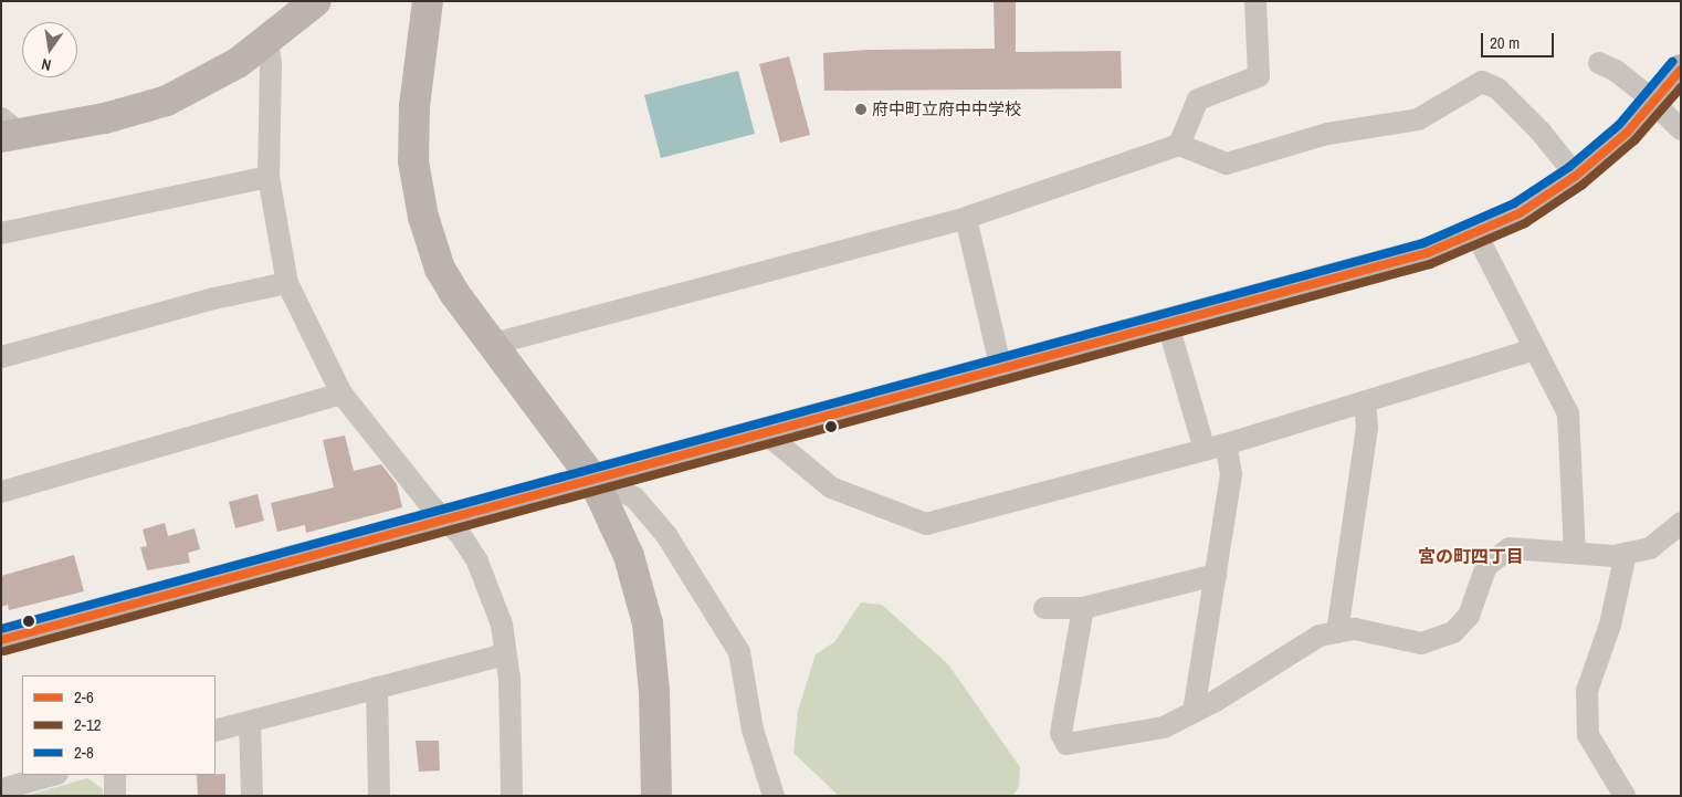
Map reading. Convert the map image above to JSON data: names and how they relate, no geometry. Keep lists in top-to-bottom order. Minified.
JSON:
{"districts":["宮の町四丁目"],"places":["府中町立府中中学校"],"lines":["transit line 2-8","transit line 2-6","transit line 2-12"],"legend":["2-6","2-12","2-8"],"scale_bar":"20 m","north":"bottom"}
